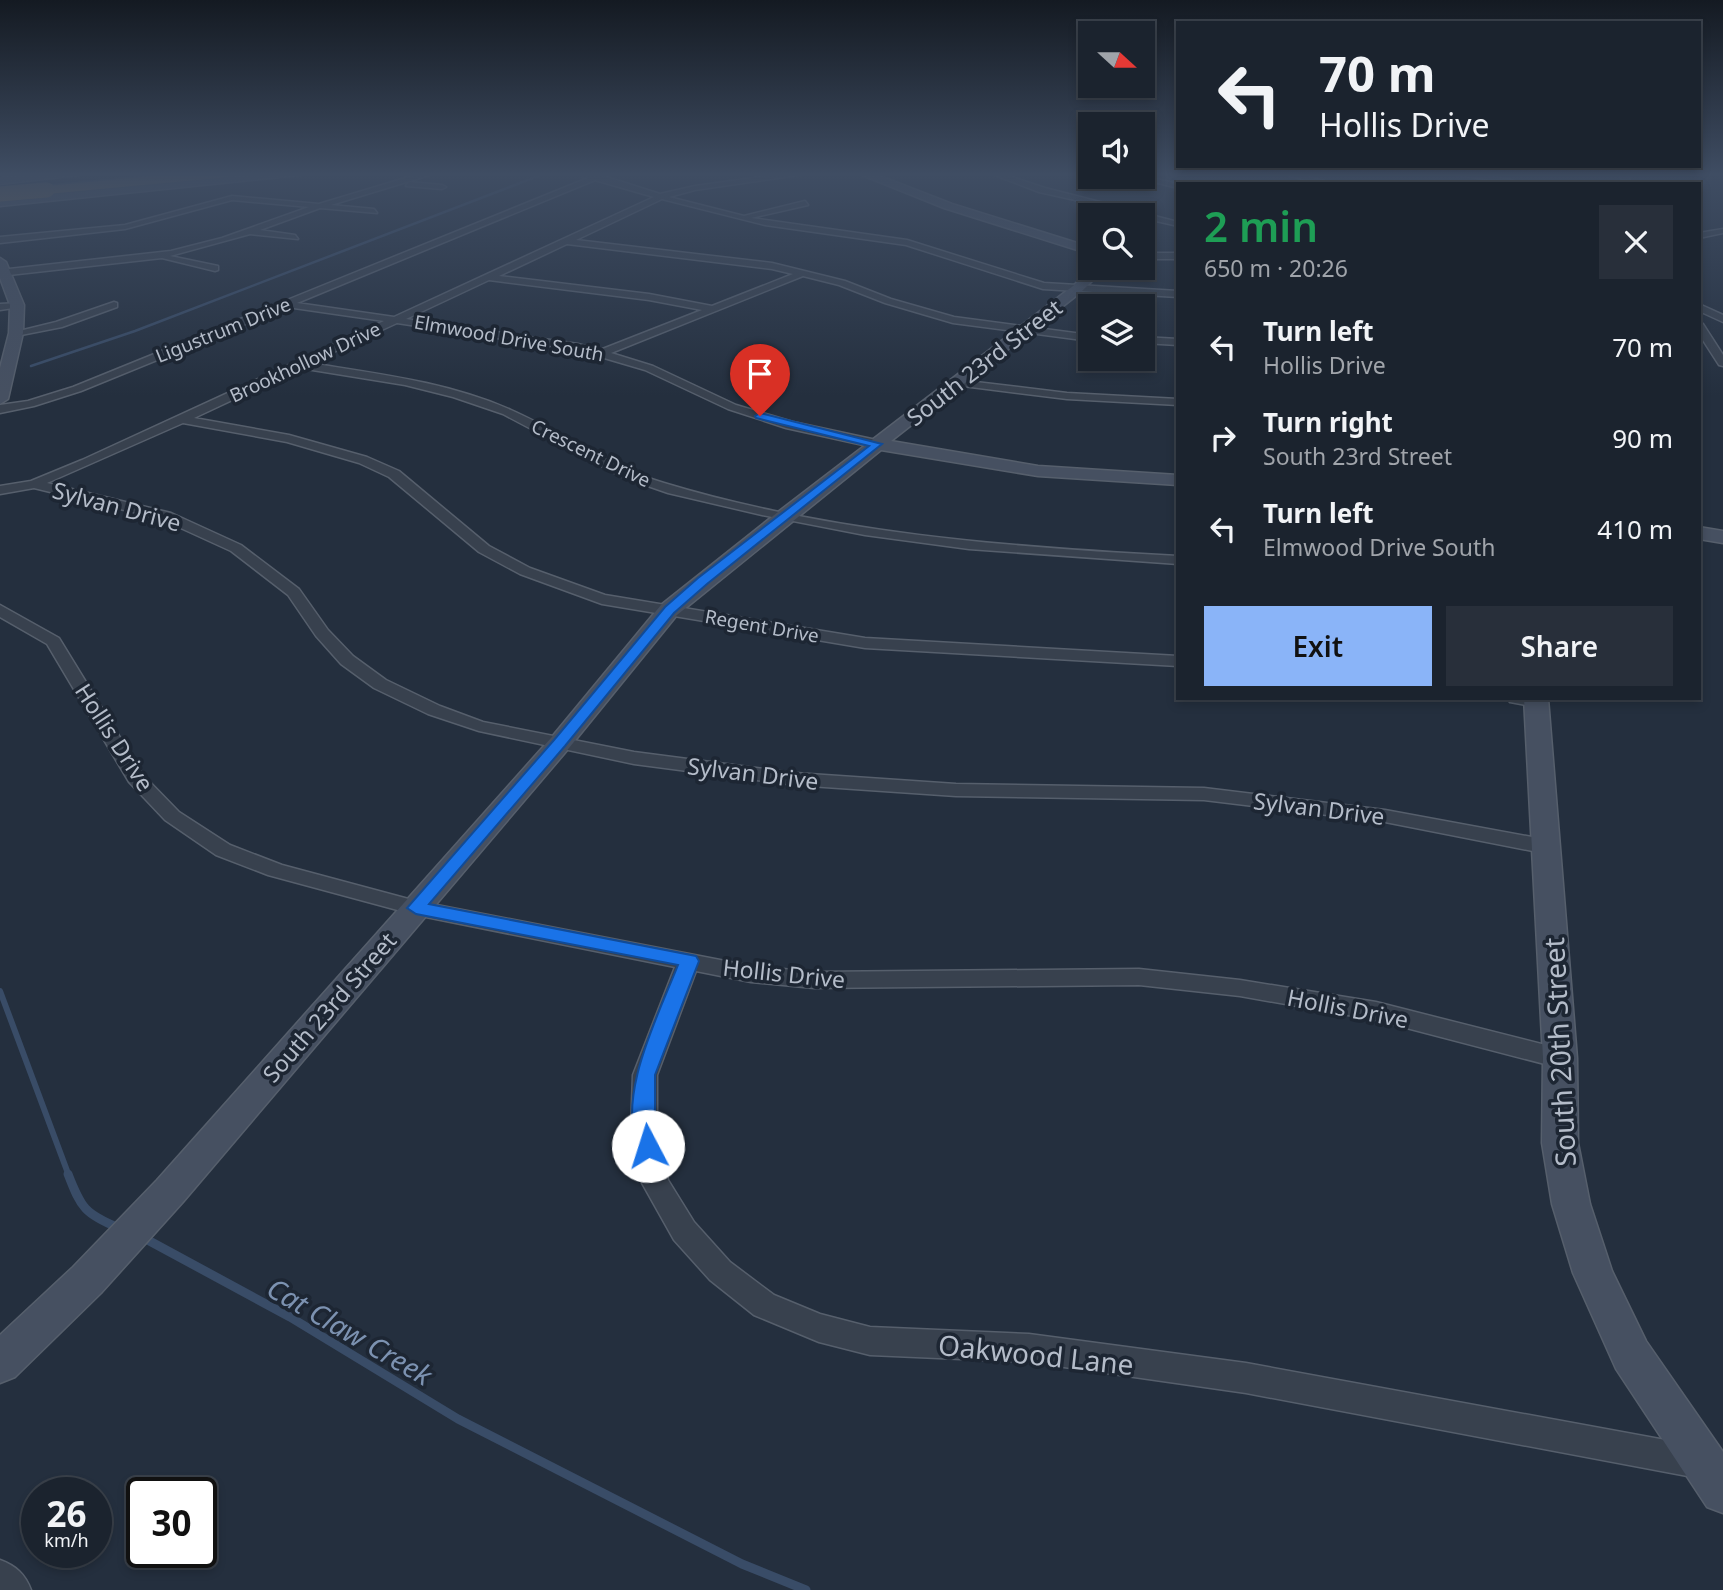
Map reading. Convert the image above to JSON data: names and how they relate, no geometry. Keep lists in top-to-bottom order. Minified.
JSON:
{"streets":{"street":["Ligustrum Drive","Elmwood Drive South","Brookhollow Drive","South 23rd Street","Crescent Drive","Sylvan Drive","Regent Drive","Hollis Drive","South 20th Street","Oakwood Lane"]},"crossings":[["Ligustrum Drive","Elmwood Drive South"],["Elmwood Drive South","Brookhollow Drive"],["Elmwood Drive South","South 23rd Street"],["Brookhollow Drive","Crescent Drive"],["Brookhollow Drive","Sylvan Drive"],["Brookhollow Drive","Regent Drive"],["South 23rd Street","Crescent Drive"],["South 23rd Street","Sylvan Drive"],["South 23rd Street","Regent Drive"],["South 23rd Street","Hollis Drive"],["Sylvan Drive","South 20th Street"],["Hollis Drive","South 20th Street"],["Hollis Drive","Oakwood Lane"],["South 20th Street","Oakwood Lane"]],"water":["Cat Claw Creek"],"north":"right","page":{"turn":["70 m","Hollis Drive"],"heading":["2 min","650 m · 20:26"],"list":[{"name":"Turn left","note":"Hollis Drive","value":"70 m"},{"name":"Turn right","note":"South 23rd Street","value":"90 m"},{"name":"Turn left","note":"Elmwood Drive South","value":"410 m"}],"buttons":["Exit","Share"],"speed":"26 km/h","limit":"30"}}
